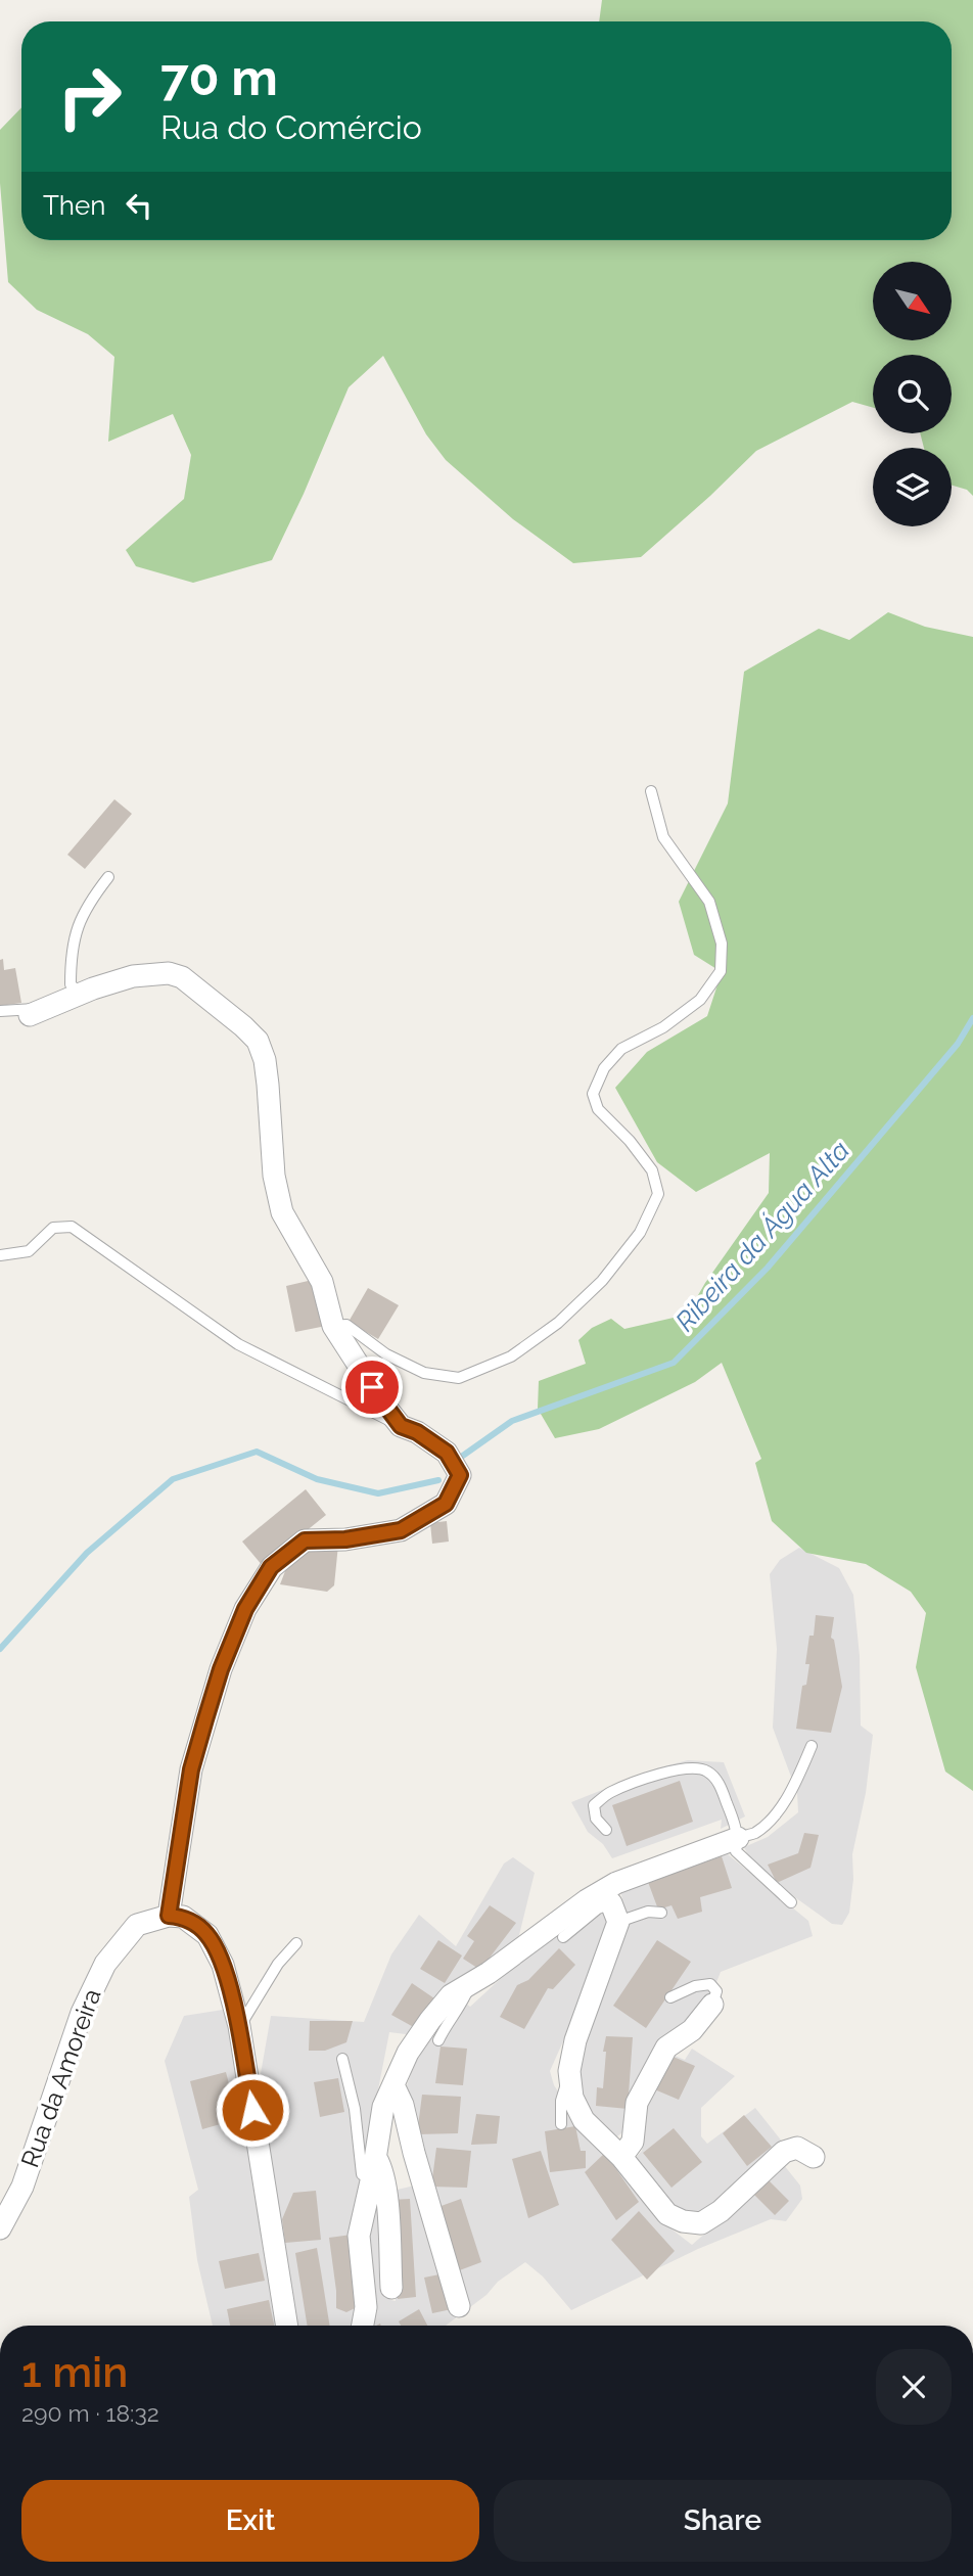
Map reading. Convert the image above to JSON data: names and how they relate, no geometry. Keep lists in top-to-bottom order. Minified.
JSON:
{"streets":{"street":["Rua da Amoreira"]},"water":["Ribeira da Água Alta"],"north":"bottom right","page":{"turn":["70 m","Rua do Comércio"],"then":"Then","heading":["1 min","290 m · 18:32"],"buttons":["Exit","Share"]}}
